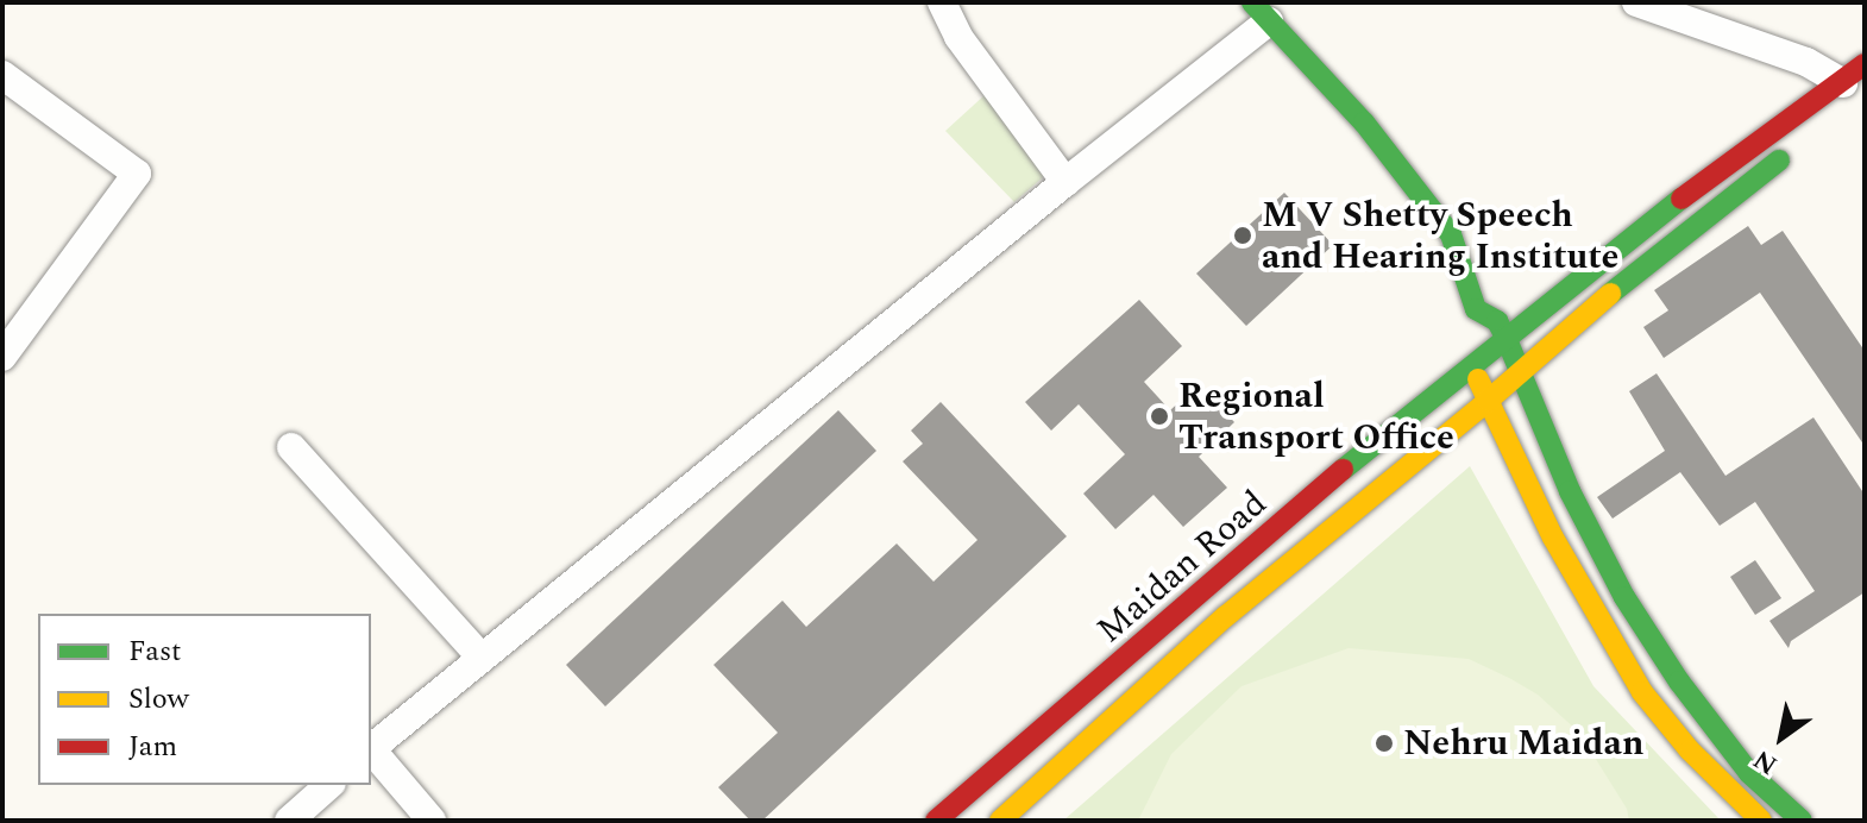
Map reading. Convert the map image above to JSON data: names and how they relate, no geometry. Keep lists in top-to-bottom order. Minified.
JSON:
{"streets":{"main road":["Maidan Road"]},"places":["M V Shetty Speech and Hearing Institute","Regional Transport Office","Nehru Maidan"],"legend":["Fast","Slow","Jam"],"north":"bottom left"}
